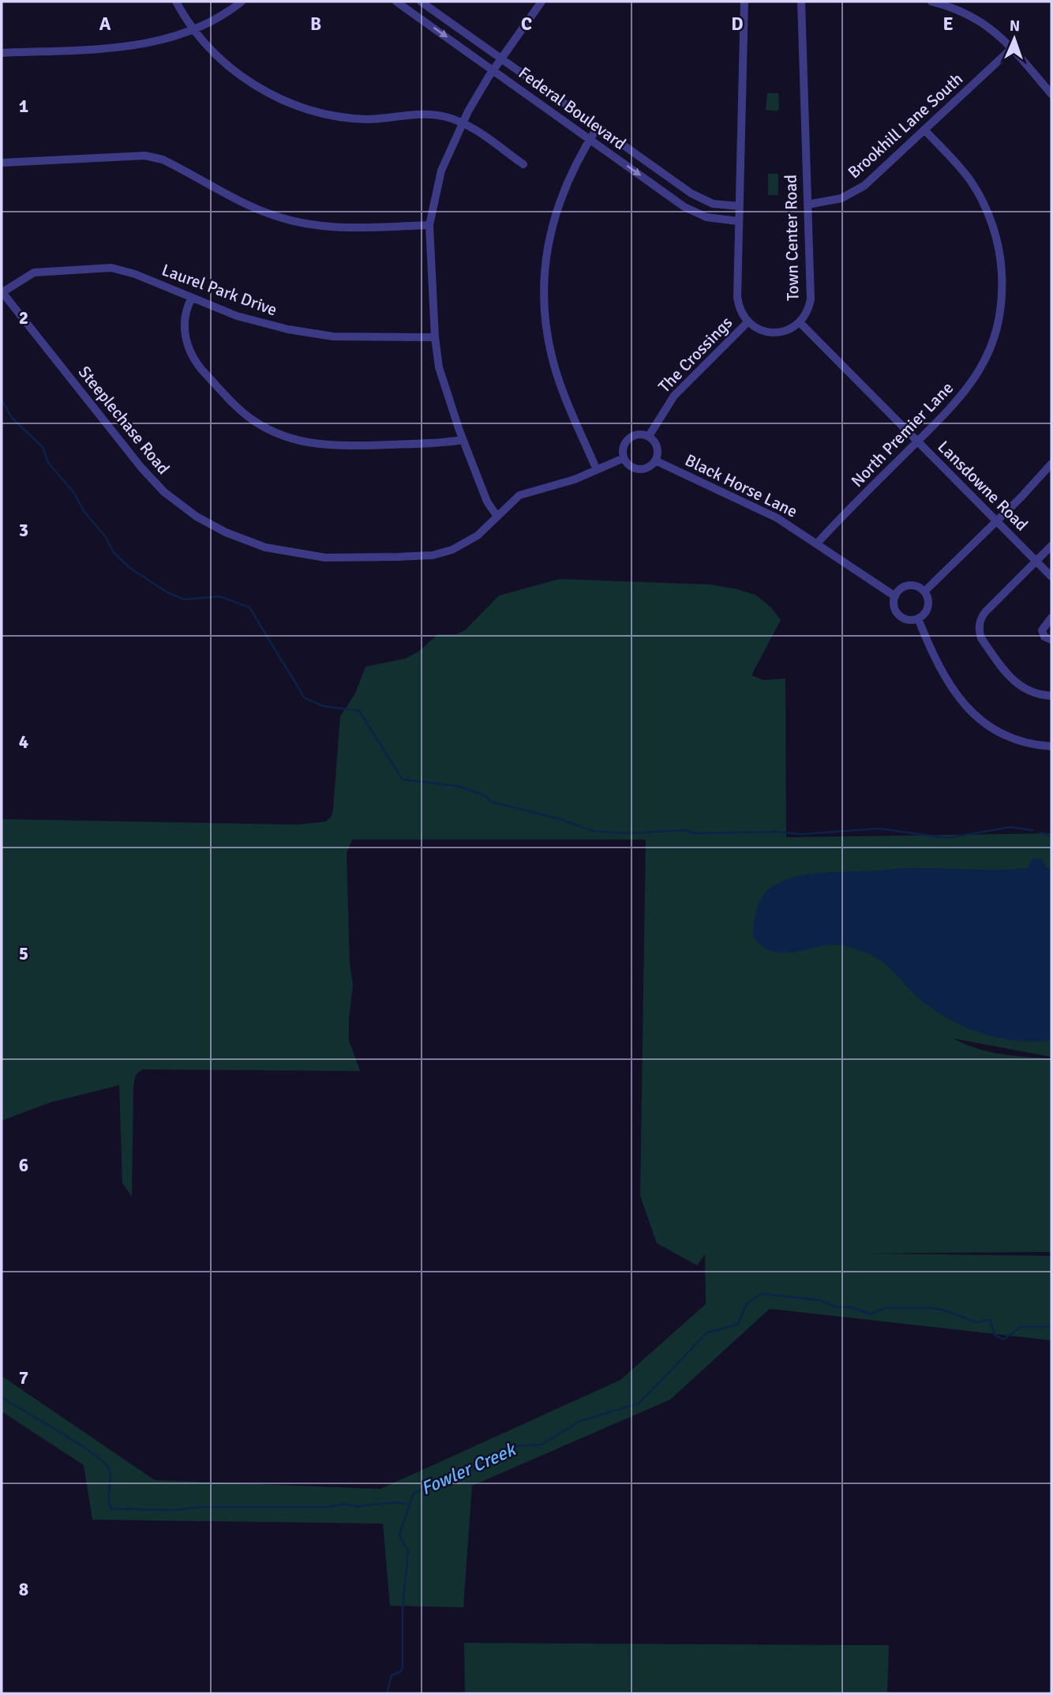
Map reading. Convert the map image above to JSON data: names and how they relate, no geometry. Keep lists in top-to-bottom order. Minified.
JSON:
{"streets":{"street":["Federal Boulevard","Brookhill Lane South","Town Center Road","Laurel Park Drive","The Crossings","Steeplechase Road","North Premier Lane","Black Horse Lane","Lansdowne Road"]},"crossings":[["Brookhill Lane South","Town Center Road"],["Brookhill Lane South","North Premier Lane"],["Town Center Road","The Crossings"],["Town Center Road","Lansdowne Road"],["Laurel Park Drive","Steeplechase Road"],["The Crossings","Black Horse Lane"],["North Premier Lane","Black Horse Lane"],["North Premier Lane","Lansdowne Road"]],"water":["Fowler Creek"],"north":"top","grid":{"columns":["A","B","C","D","E"],"rows":["1","2","3","4","5","6","7","8"]}}
